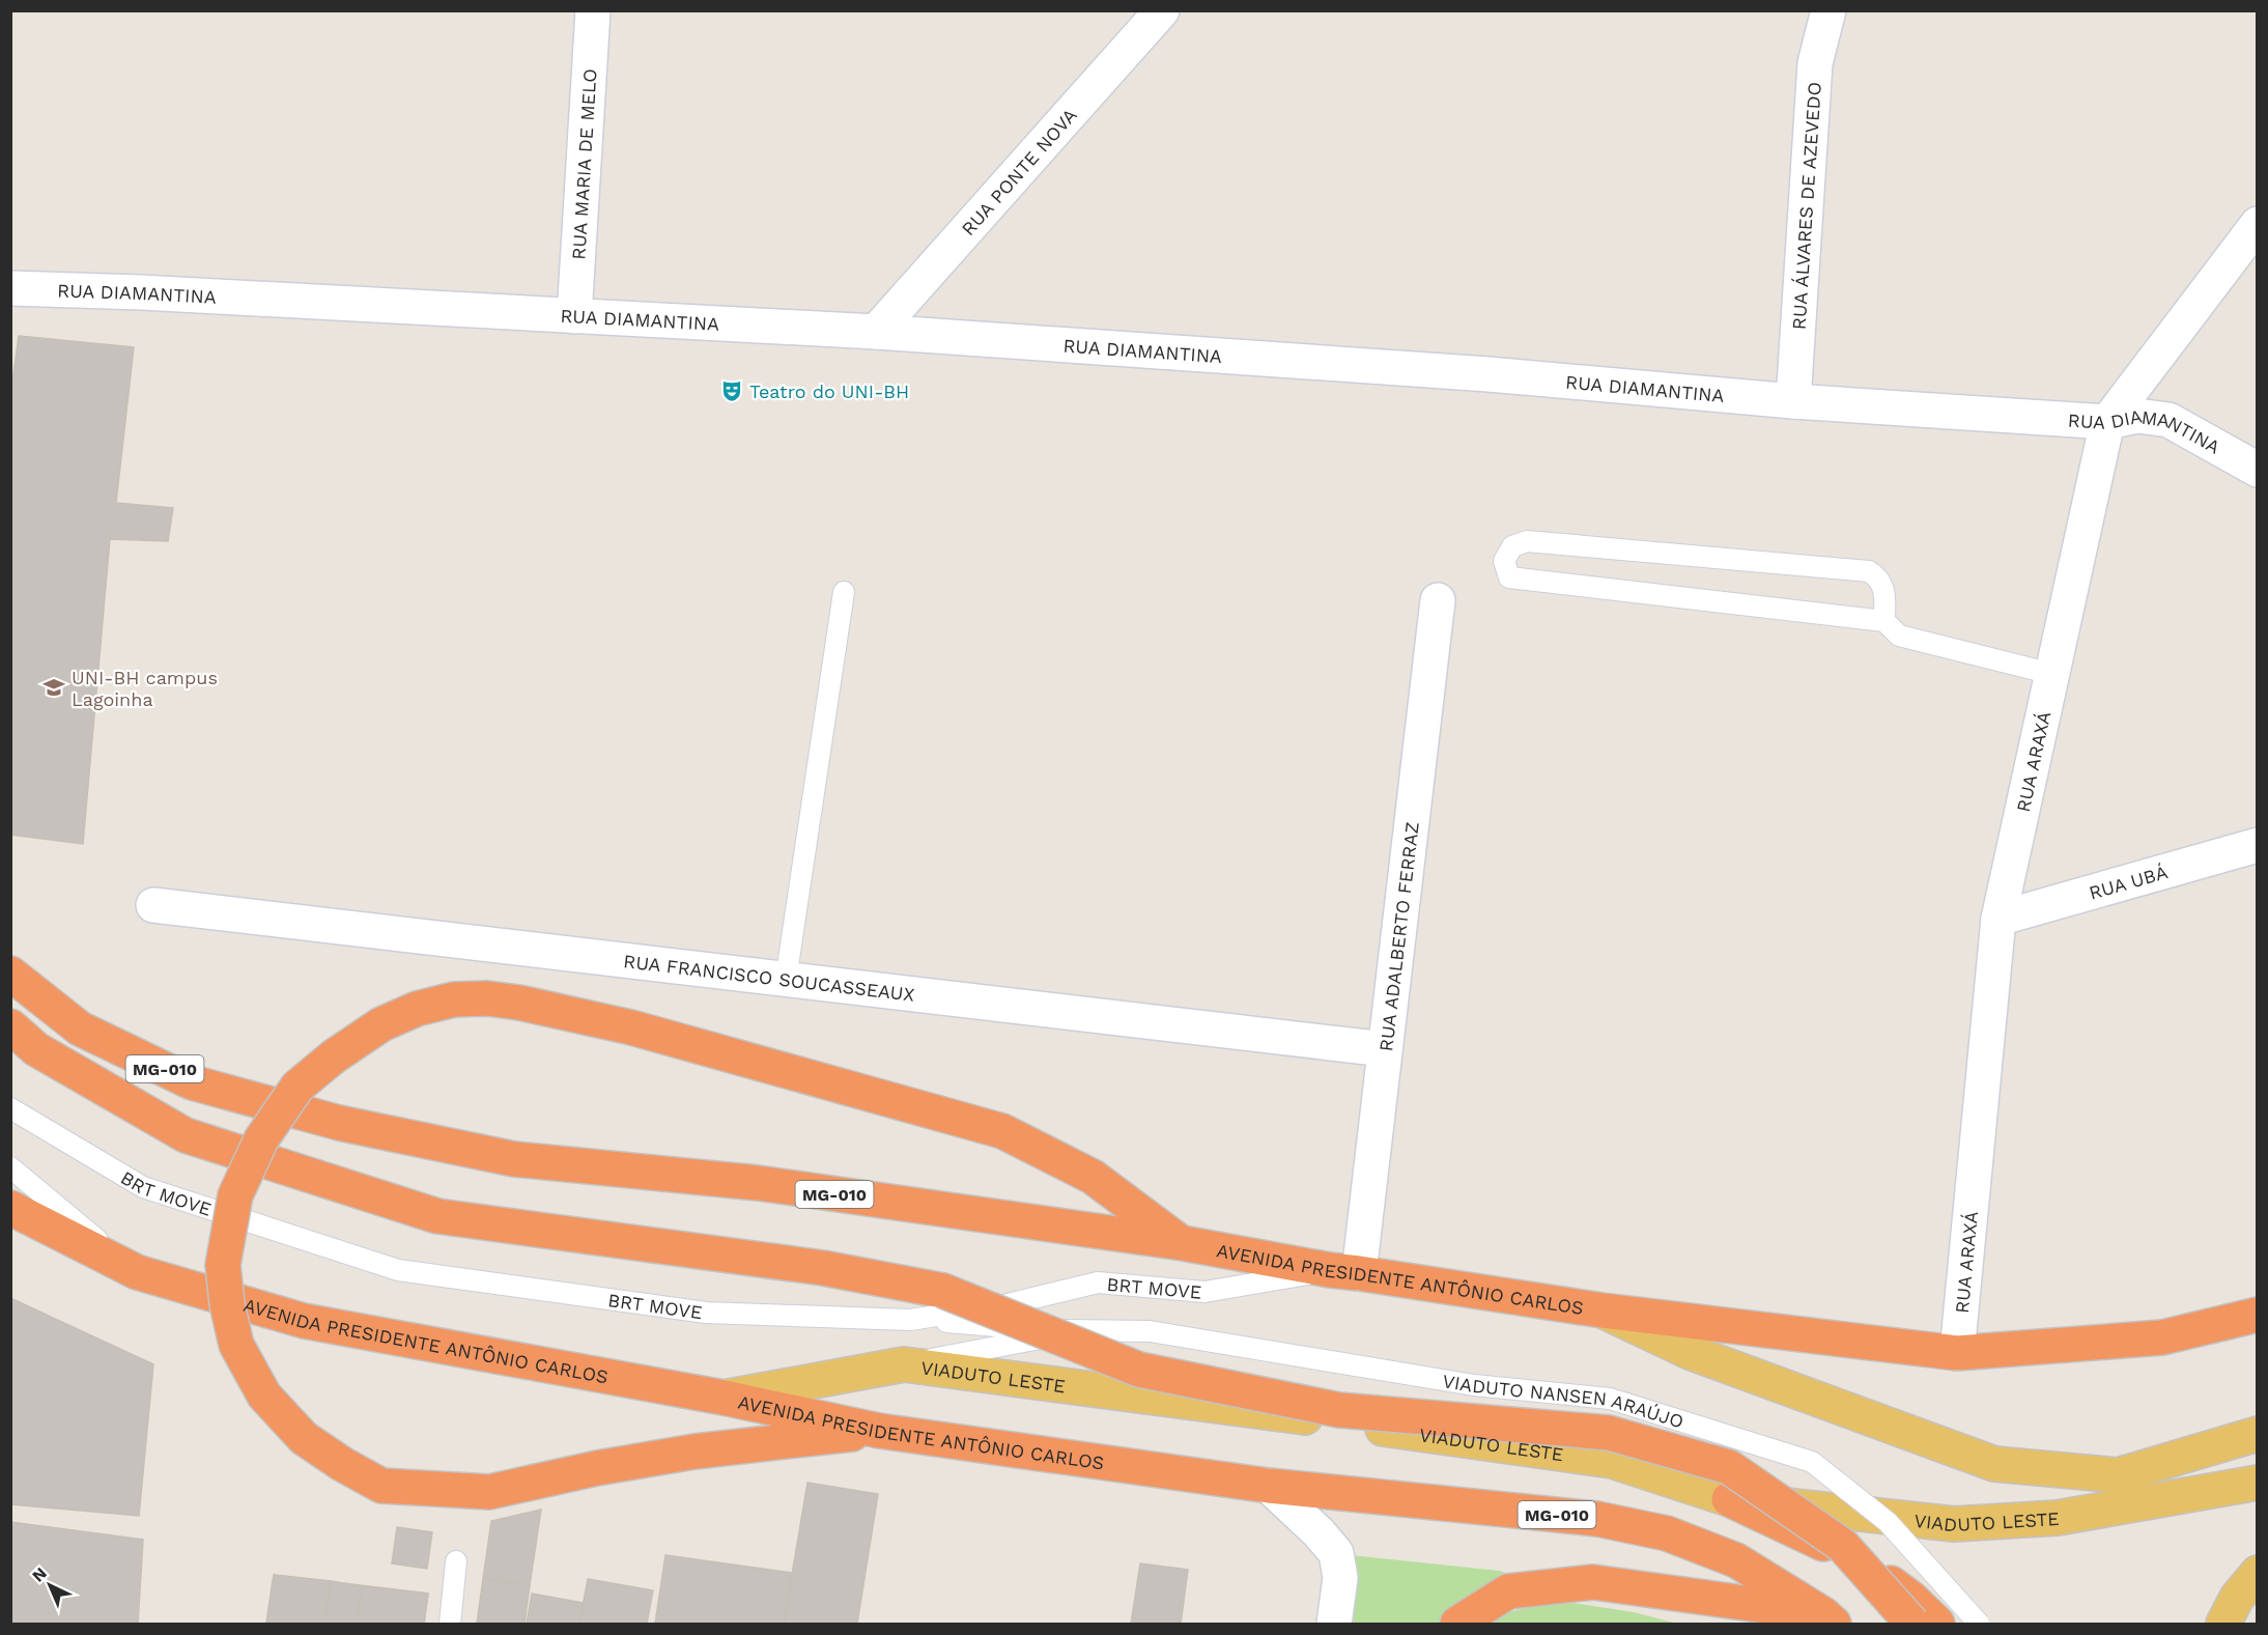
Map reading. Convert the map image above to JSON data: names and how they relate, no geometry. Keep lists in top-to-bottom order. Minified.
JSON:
{"streets":{"highway":["MG-010","AVENIDA PRESIDENTE ANTÔNIO CARLOS"],"main road":["VIADUTO LESTE"],"street":["RUA MARIA DE MELO","RUA PONTE NOVA","RUA ÁLVARES DE AZEVEDO","RUA DIAMANTINA","RUA ARAXÁ","RUA UBÁ","RUA ADALBERTO FERRAZ","RUA FRANCISCO SOUCASSEAUX"],"lane":["BRT MOVE","VIADUTO NANSEN ARAÚJO"]},"crossings":[["RUA MARIA DE MELO","RUA DIAMANTINA"],["RUA PONTE NOVA","RUA DIAMANTINA"],["RUA ÁLVARES DE AZEVEDO","RUA DIAMANTINA"],["RUA DIAMANTINA","RUA ARAXÁ"],["RUA ARAXÁ","RUA UBÁ"],["RUA ARAXÁ","AVENIDA PRESIDENTE ANTÔNIO CARLOS"],["RUA ADALBERTO FERRAZ","RUA FRANCISCO SOUCASSEAUX"],["RUA ADALBERTO FERRAZ","BRT MOVE"],["RUA ADALBERTO FERRAZ","AVENIDA PRESIDENTE ANTÔNIO CARLOS"],["BRT MOVE","AVENIDA PRESIDENTE ANTÔNIO CARLOS"],["BRT MOVE","VIADUTO NANSEN ARAÚJO"],["AVENIDA PRESIDENTE ANTÔNIO CARLOS","VIADUTO LESTE"],["VIADUTO LESTE","VIADUTO NANSEN ARAÚJO"]],"places":{"theatre":["Teatro do UNI-BH"],"school or university":["UNI-BH campus Lagoinha"]},"north":"top left"}
